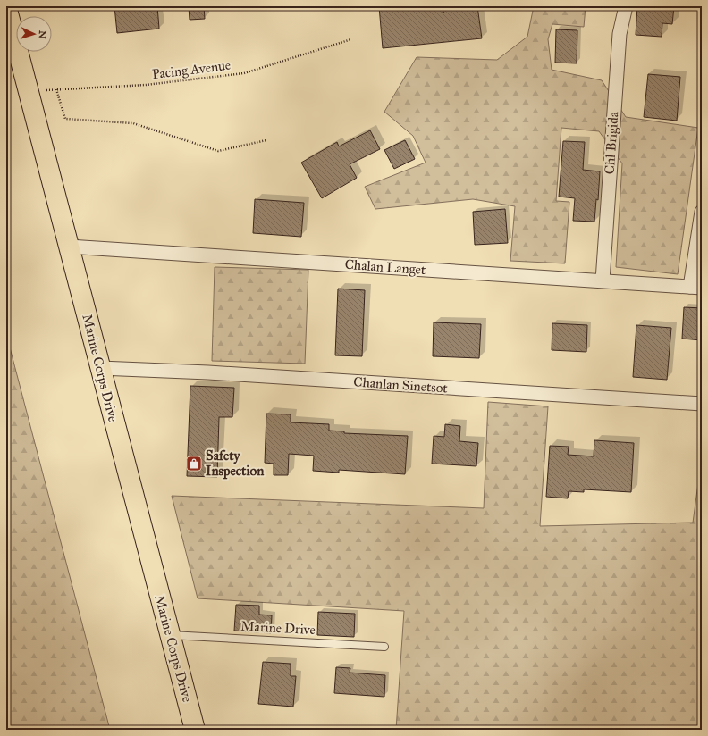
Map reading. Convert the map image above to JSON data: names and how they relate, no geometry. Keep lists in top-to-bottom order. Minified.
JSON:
{"streets":{"main road":["Marine Corps Drive"],"street":["Chl Brigida","Chalan Langet","Chanlan Sinetsot"],"lane":["Marine Drive"],"path":["Pacing Avenue"]},"crossings":[["Pacing Avenue","Marine Corps Drive"],["Chl Brigida","Chalan Langet"],["Chalan Langet","Marine Corps Drive"],["Marine Corps Drive","Chanlan Sinetsot"],["Marine Corps Drive","Marine Drive"]],"places":{"shop":["Safety Inspection"]},"north":"right"}
